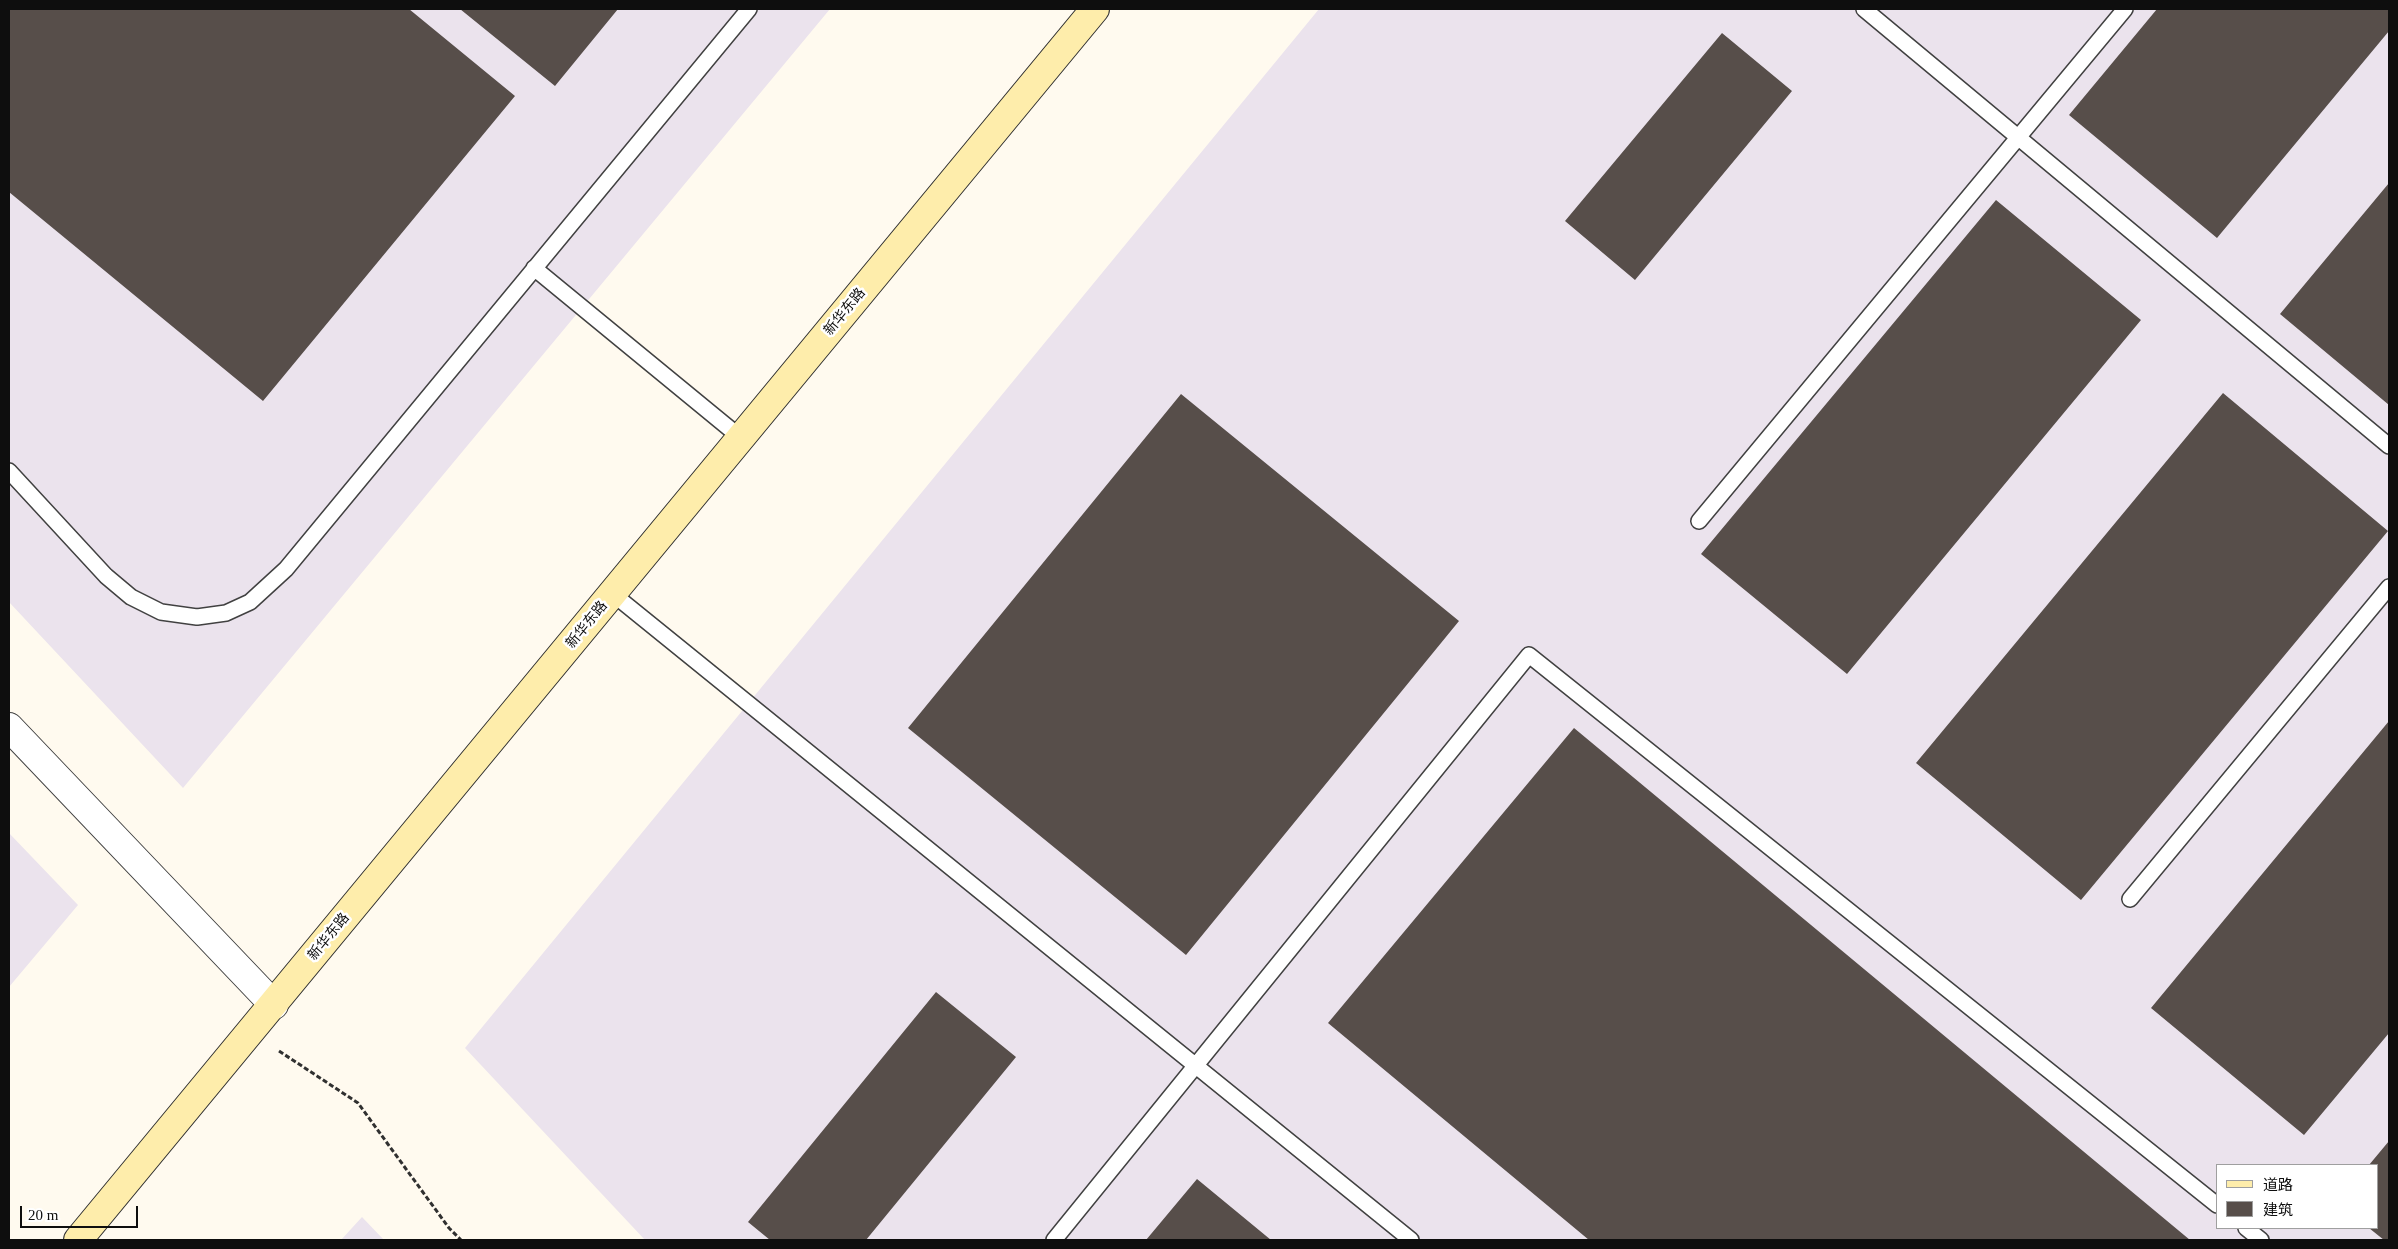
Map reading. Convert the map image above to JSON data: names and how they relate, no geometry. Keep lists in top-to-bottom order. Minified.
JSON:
{"streets":{"main road":["新华东路"]},"legend":["道路","建筑"],"scale_bar":"20 m"}
